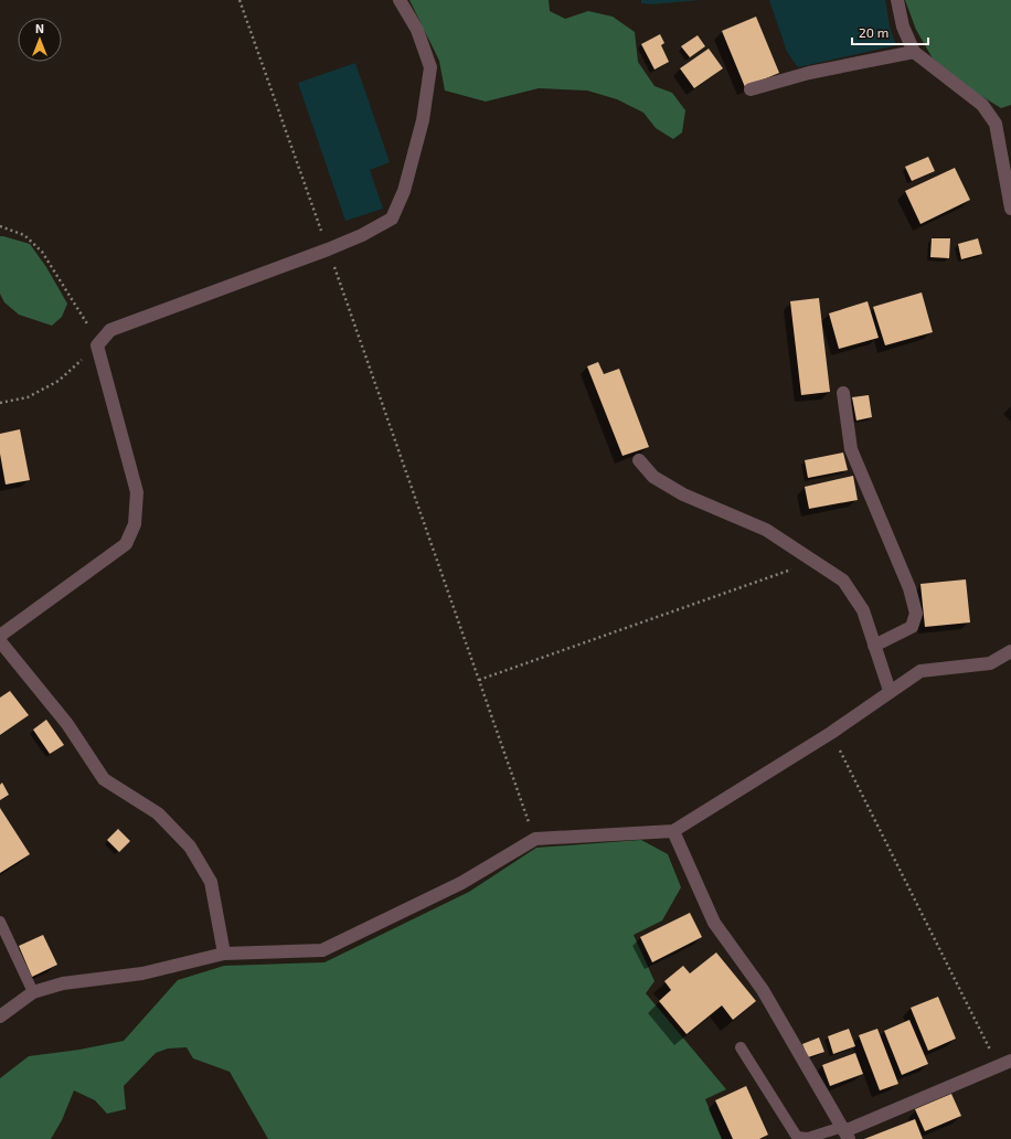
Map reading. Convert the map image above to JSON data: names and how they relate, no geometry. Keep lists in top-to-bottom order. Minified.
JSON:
{"scale_bar":"20 m","north":"top"}
